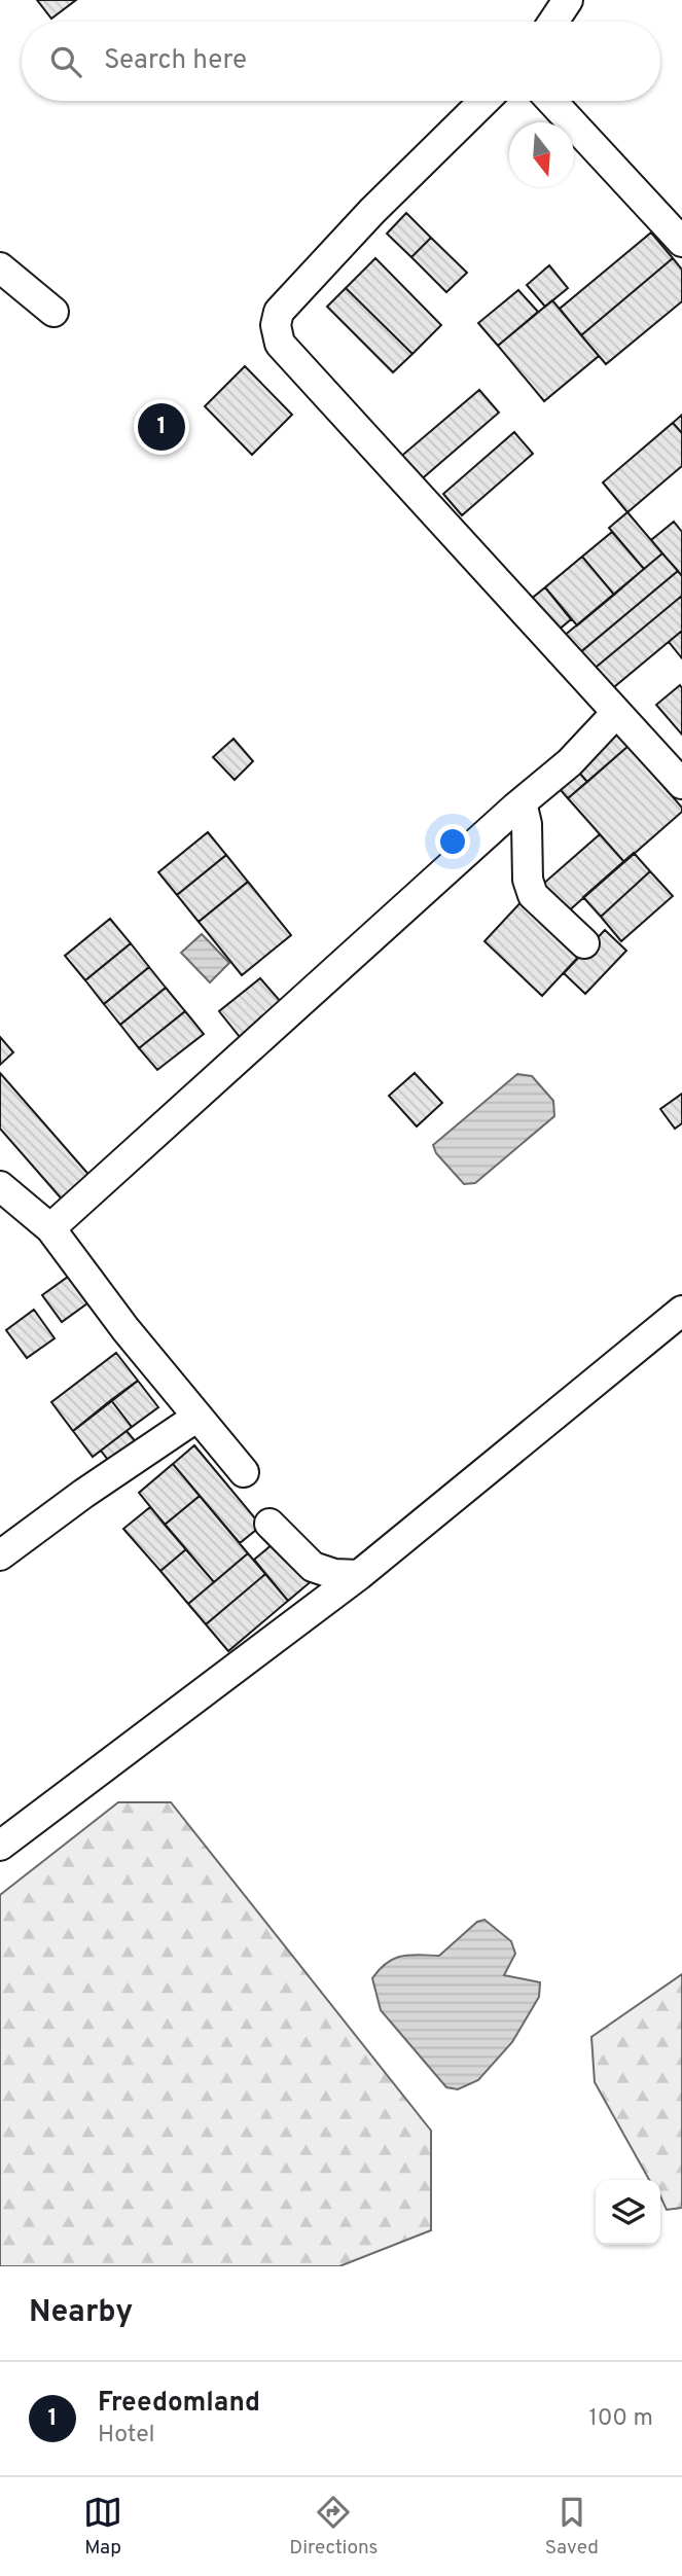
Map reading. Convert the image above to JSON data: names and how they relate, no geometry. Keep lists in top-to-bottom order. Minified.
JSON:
{"north":"bottom","page":{"search":"Search here","pins":"1","heading":"Nearby","list":[{"mark":"1","name":"Freedomland","note":"Hotel","value":"100 m"}],"nav":["Map","Directions","Saved"]}}
